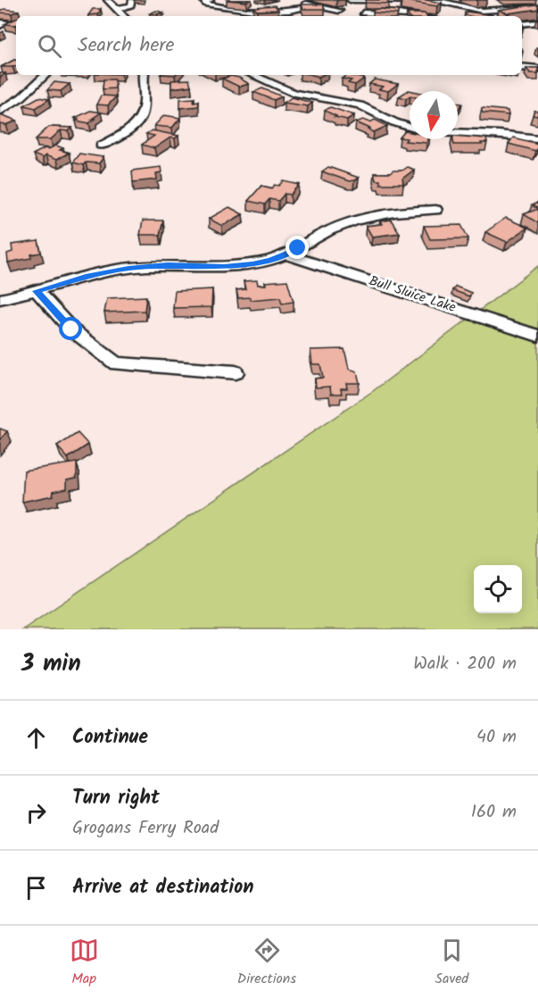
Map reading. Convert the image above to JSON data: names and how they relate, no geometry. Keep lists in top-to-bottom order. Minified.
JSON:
{"streets":{"street":["Bull Sluice Lake"]},"north":"bottom","page":{"search":"Search here","heading":["3 min","Walk · 200 m"],"list":[["Continue","40 m"],["Turn right","Grogans Ferry Road","160 m"],"Arrive at destination"],"nav":["Map","Directions","Saved"]}}
